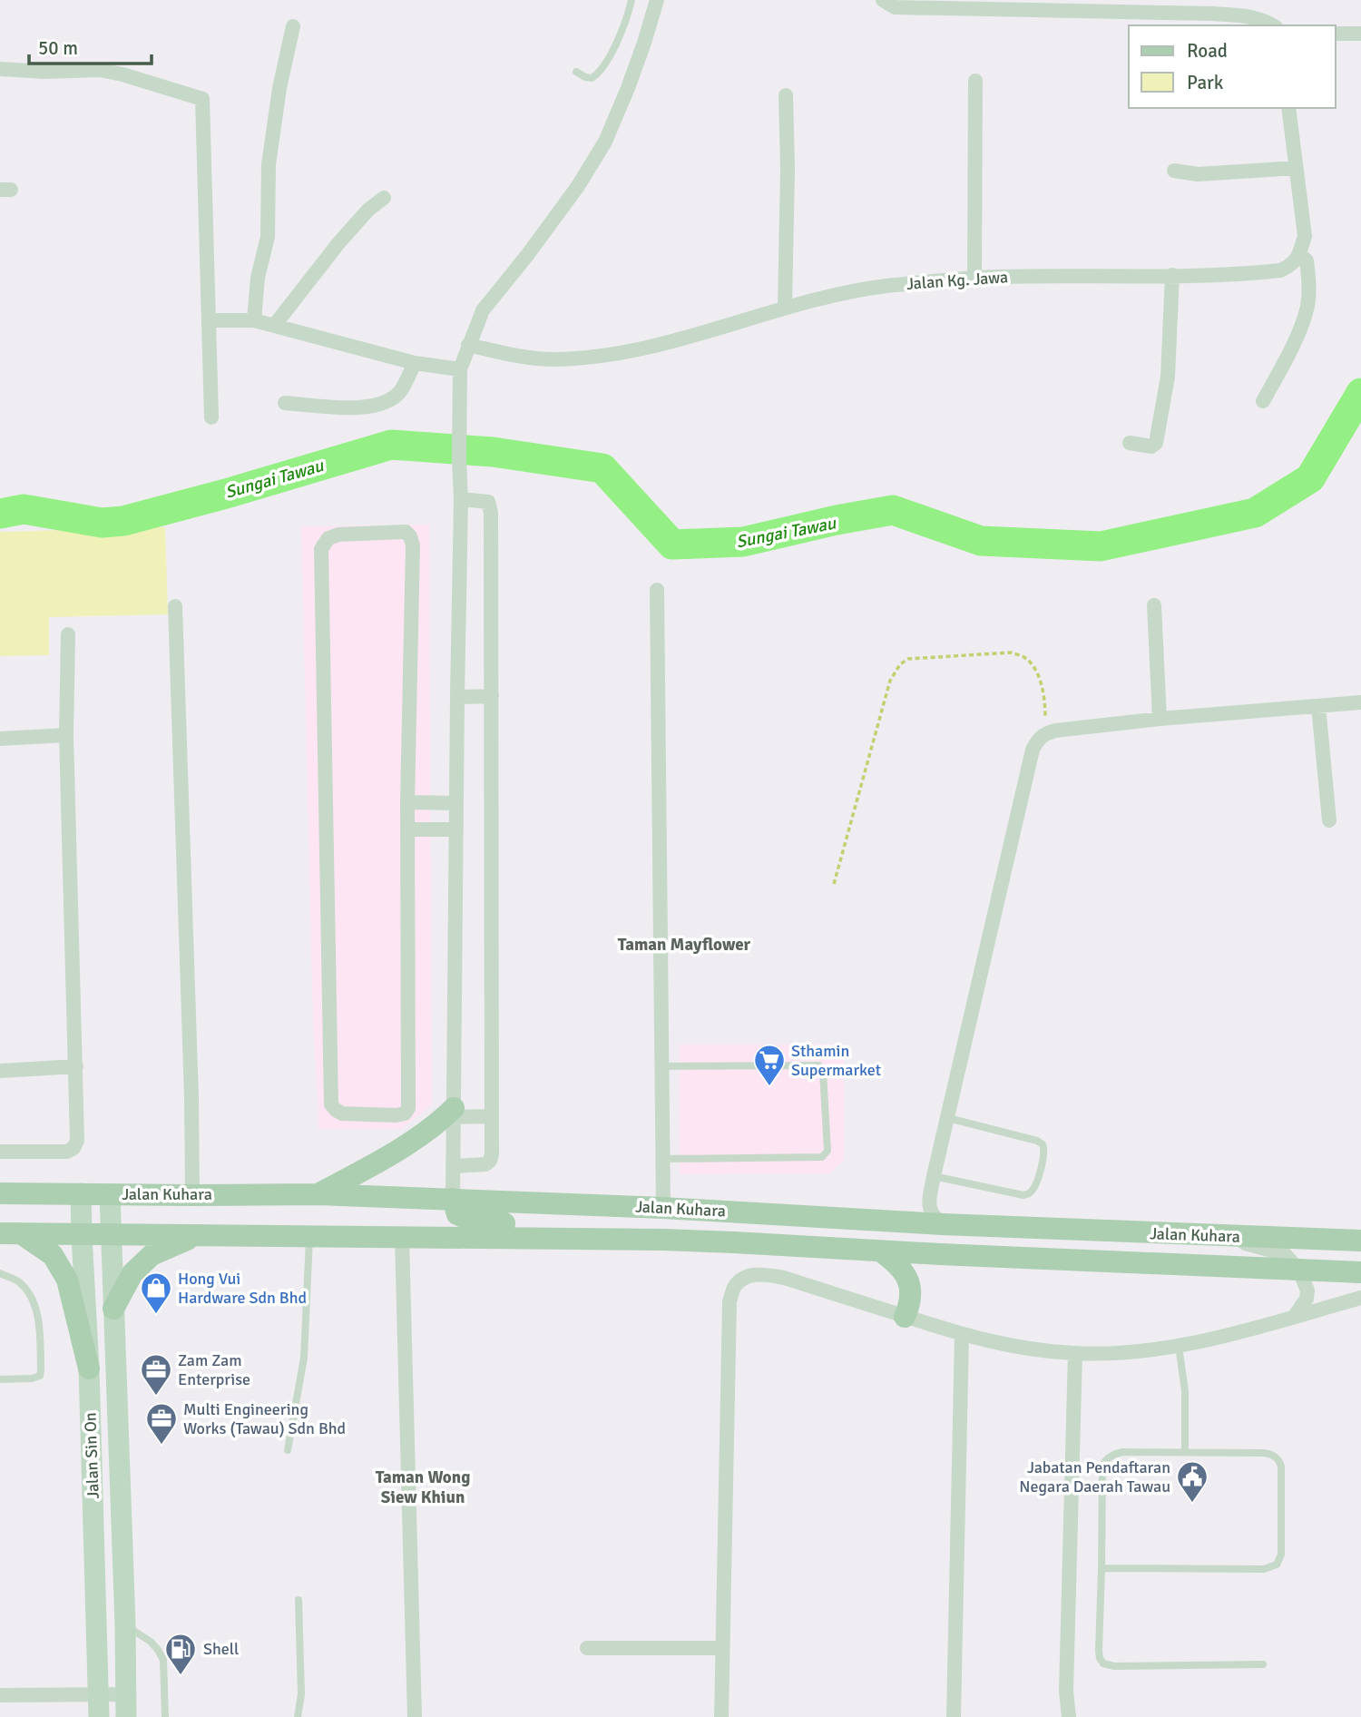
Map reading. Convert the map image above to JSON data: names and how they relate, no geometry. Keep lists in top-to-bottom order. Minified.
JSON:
{"streets":{"main road":["Jalan Kuhara","Jalan Sin On"],"street":["Jalan Kg. Jawa"]},"crossings":[["Jalan Kuhara","Jalan Sin On"]],"districts":["Taman Mayflower","Taman Wong Siew Khiun"],"water":["Sungai Tawau"],"places":{"supermarket":["Sthamin Supermarket"],"shop":["Hong Vui Hardware Sdn Bhd"],"office":["Zam Zam Enterprise","Multi Engineering Works (Tawau) Sdn Bhd"],"public building":["Jabatan Pendaftaran Negara Daerah Tawau"],"fuel station":["Shell"]},"legend":["Road","Park"],"scale_bar":"50 m"}
